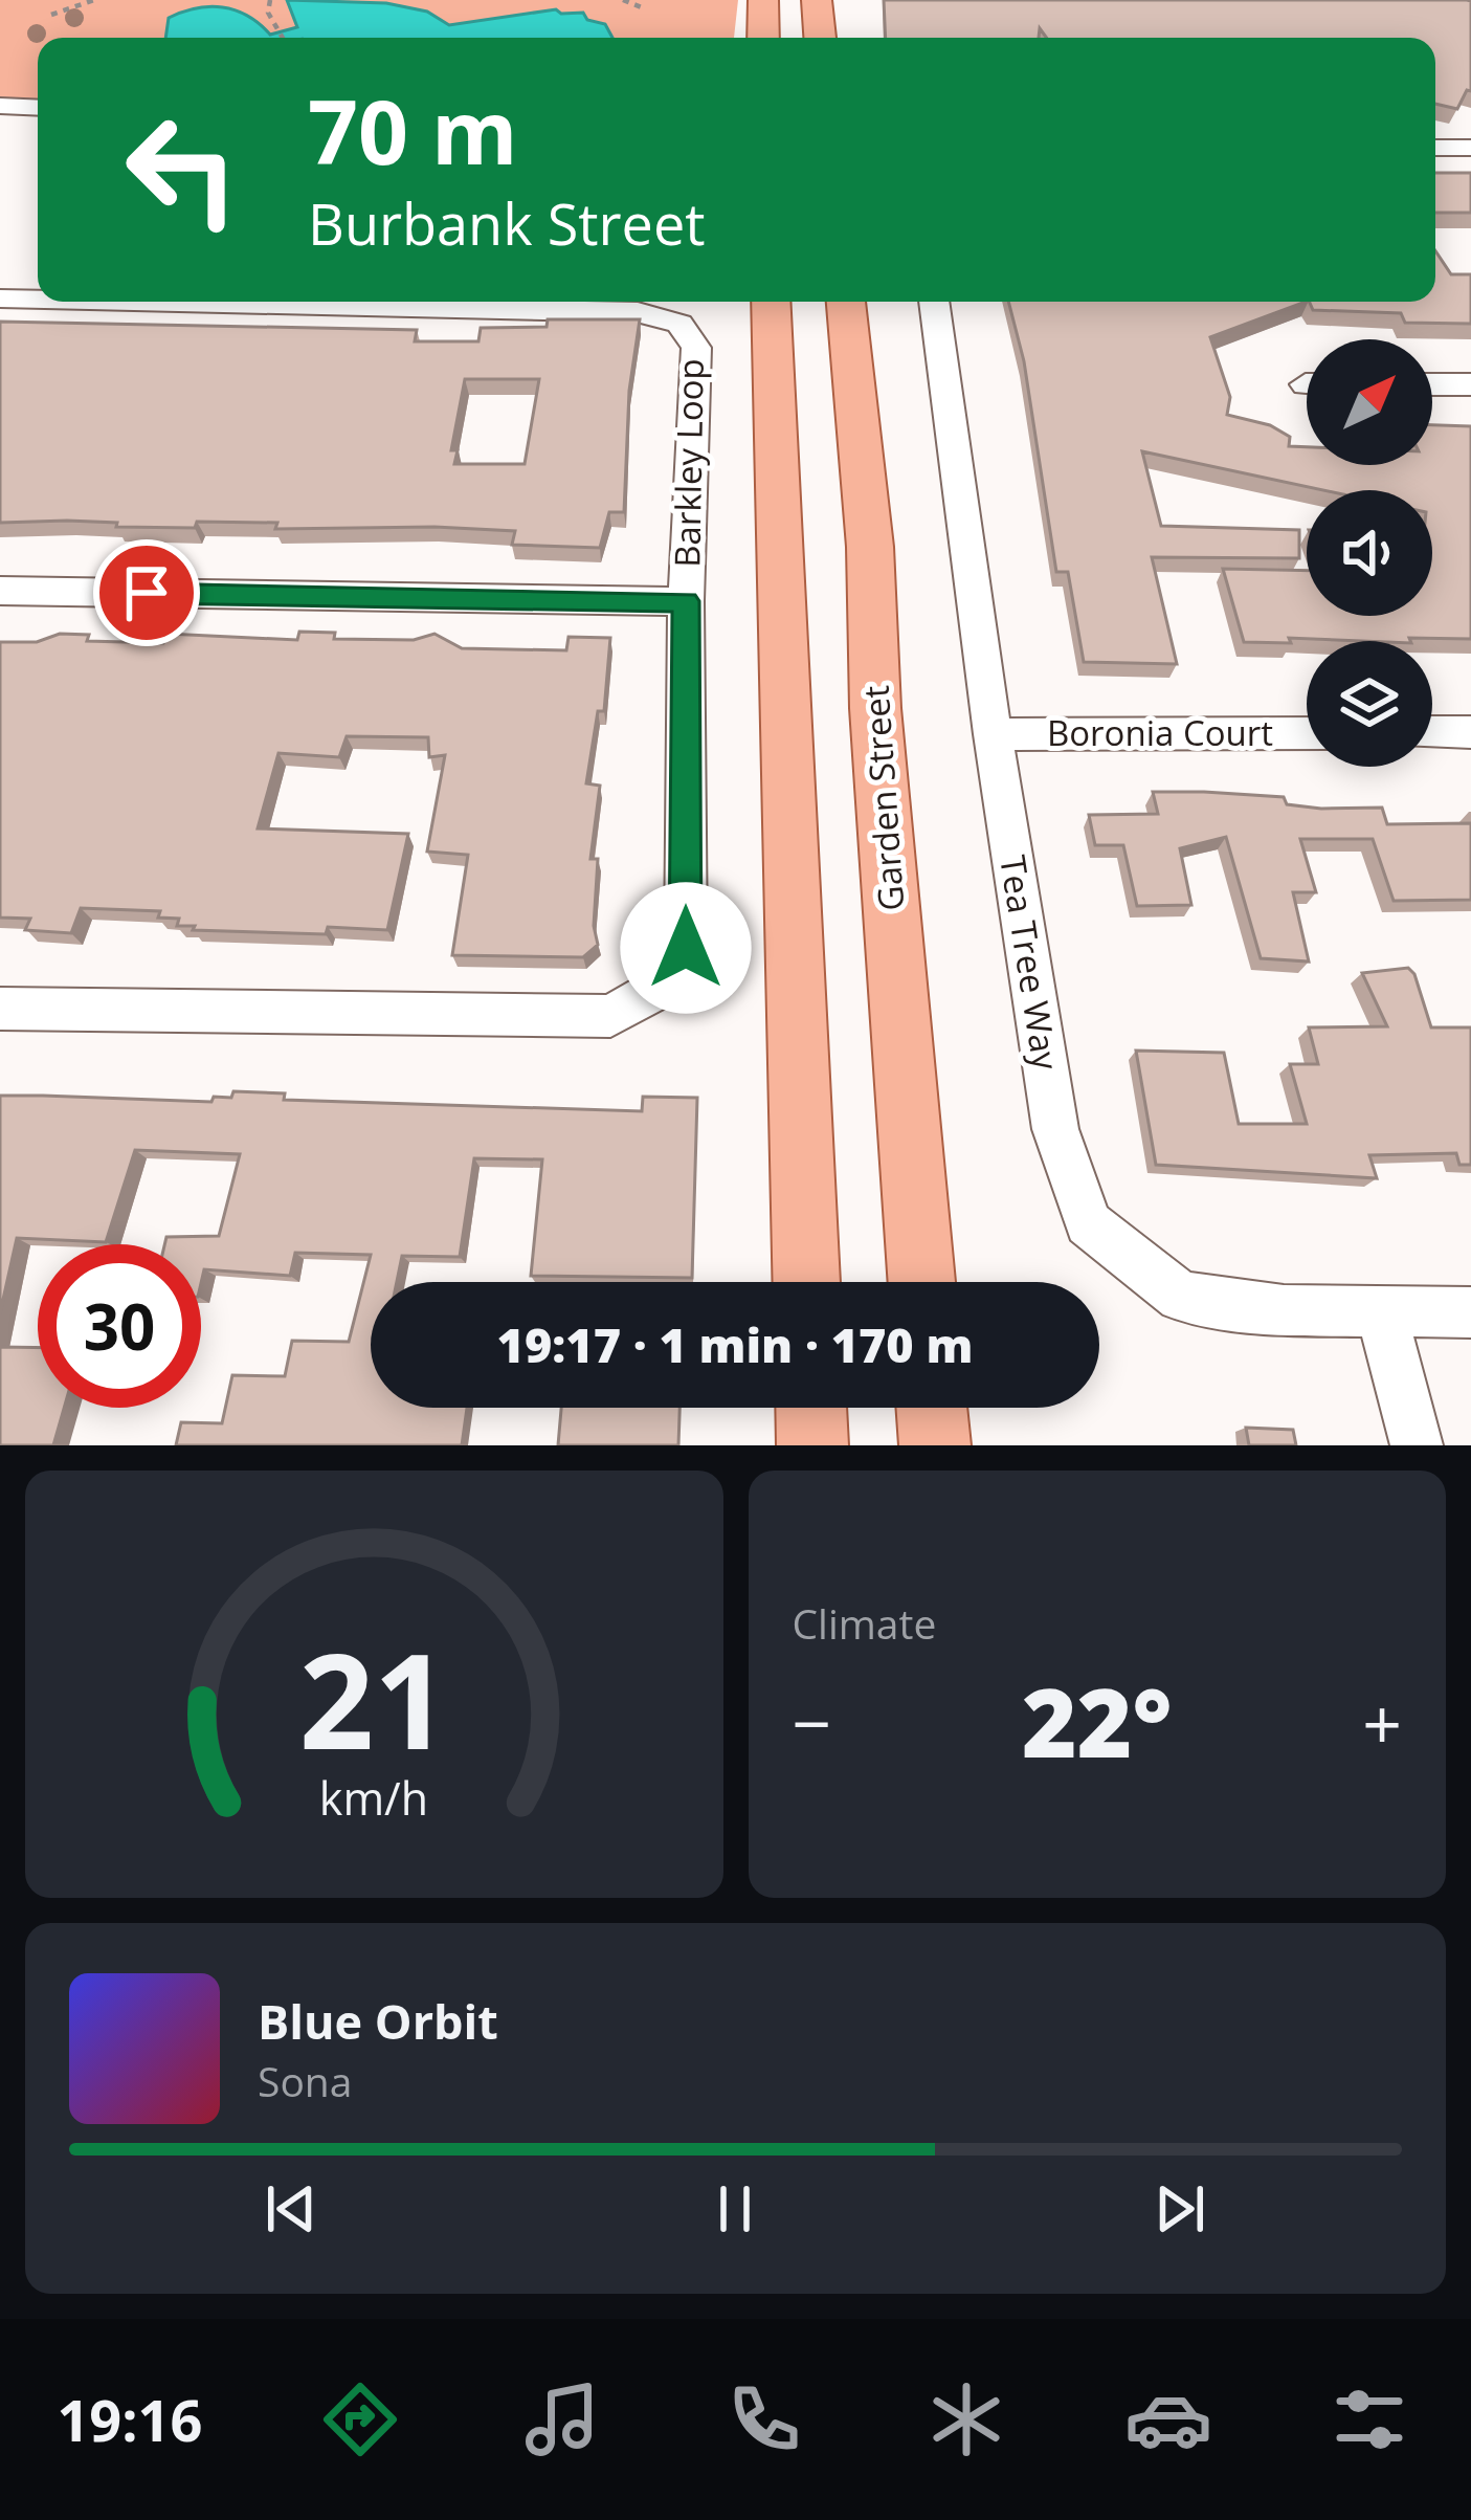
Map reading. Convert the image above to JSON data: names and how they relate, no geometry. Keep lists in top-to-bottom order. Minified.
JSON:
{"streets":{"main road":["Garden Street"],"street":["Barkley Loop","Boronia Court","Tea Tree Way"]},"crossings":[["Boronia Court","Tea Tree Way"]],"north":"top right","page":{"turn":["70 m","Burbank Street"],"limit":"30","trip":"19:17 · 1 min · 170 m","tile":"Climate","heat":["−","22°","+"],"song":["Blue Orbit","Sona"],"tabs":"19:16","gauge":["21","km/h"]}}
